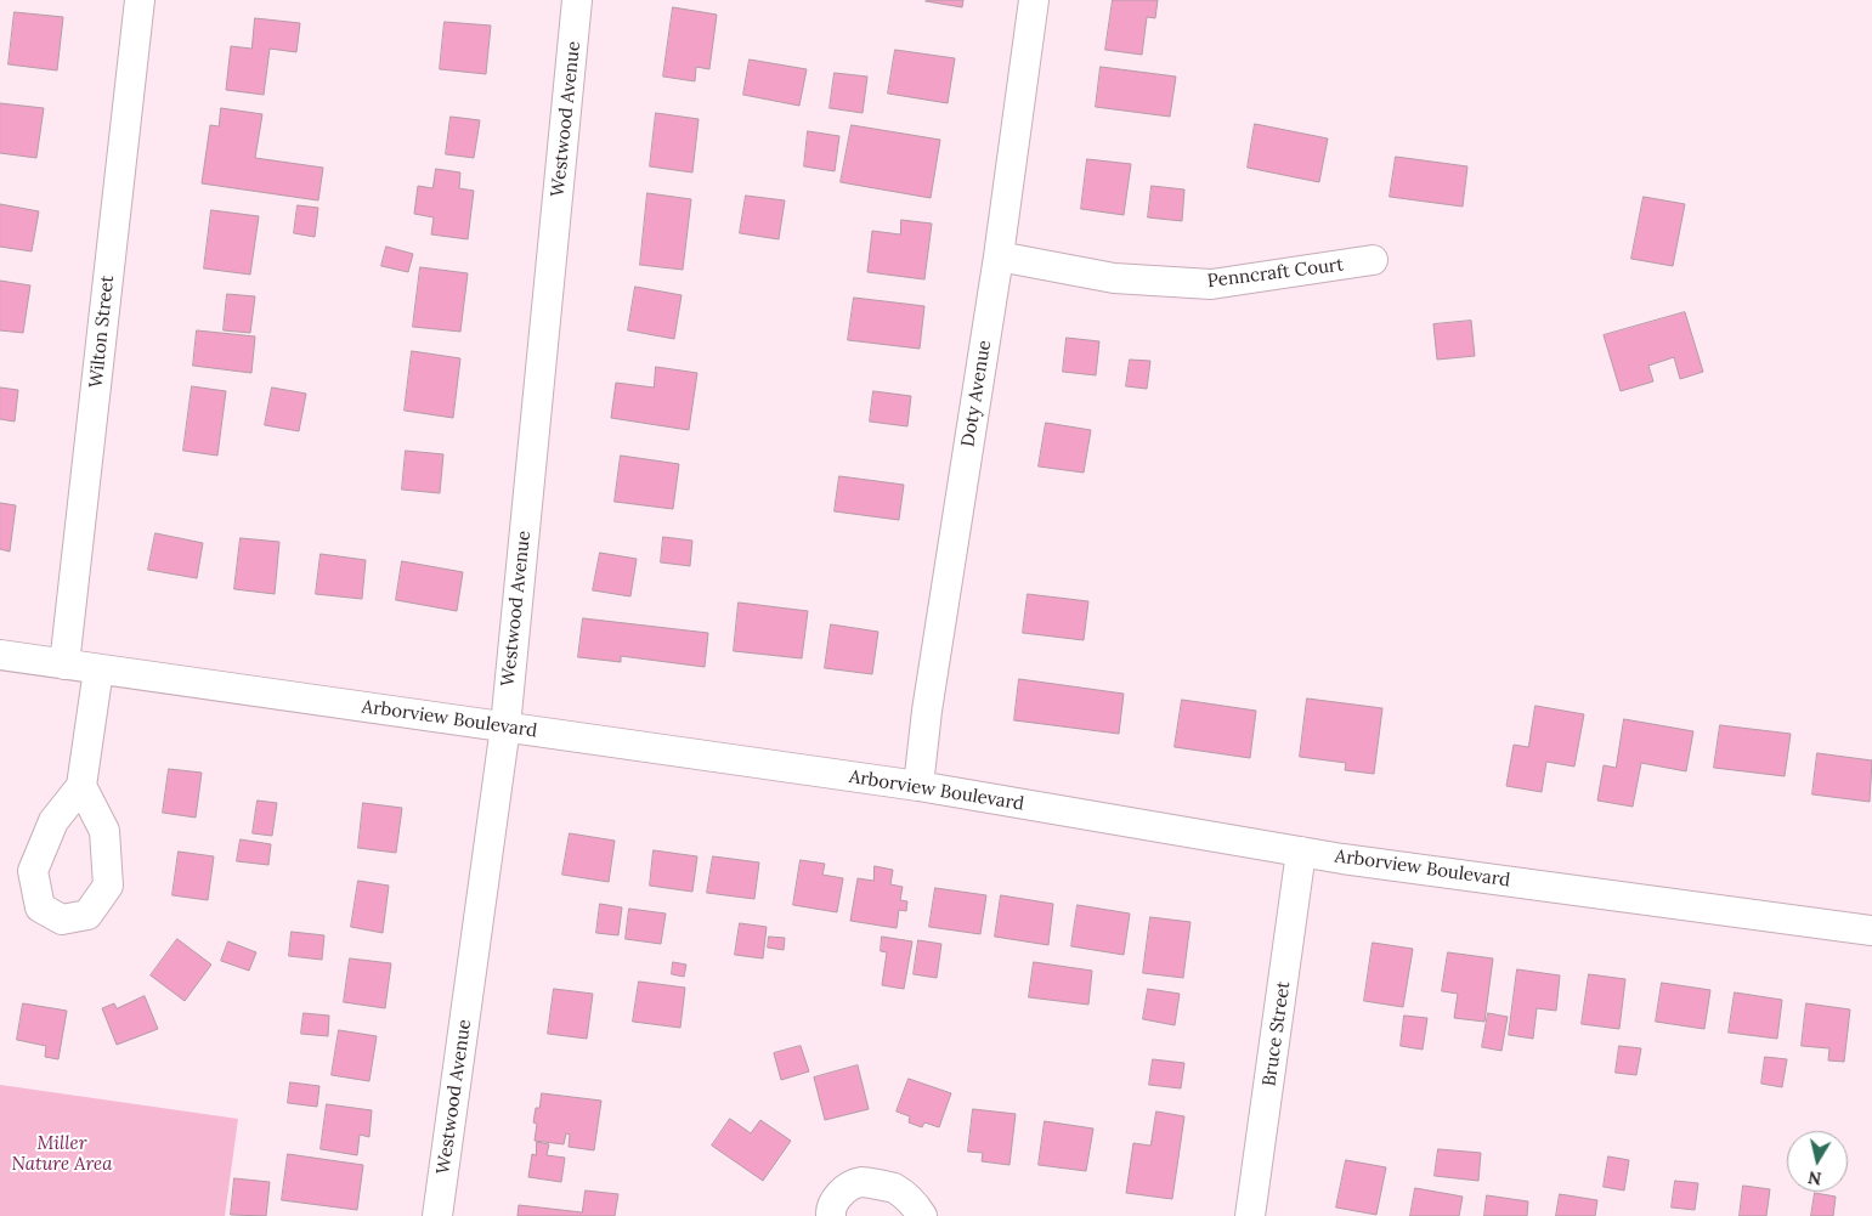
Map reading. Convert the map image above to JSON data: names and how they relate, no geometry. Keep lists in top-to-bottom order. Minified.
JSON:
{"streets":{"street":["Westwood Avenue","Penncraft Court","Wilton Street","Doty Avenue","Arborview Boulevard","Bruce Street"]},"crossings":[["Westwood Avenue","Arborview Boulevard"],["Penncraft Court","Doty Avenue"],["Wilton Street","Arborview Boulevard"],["Doty Avenue","Arborview Boulevard"],["Arborview Boulevard","Bruce Street"]],"parks":["Miller Nature Area"],"north":"bottom"}
